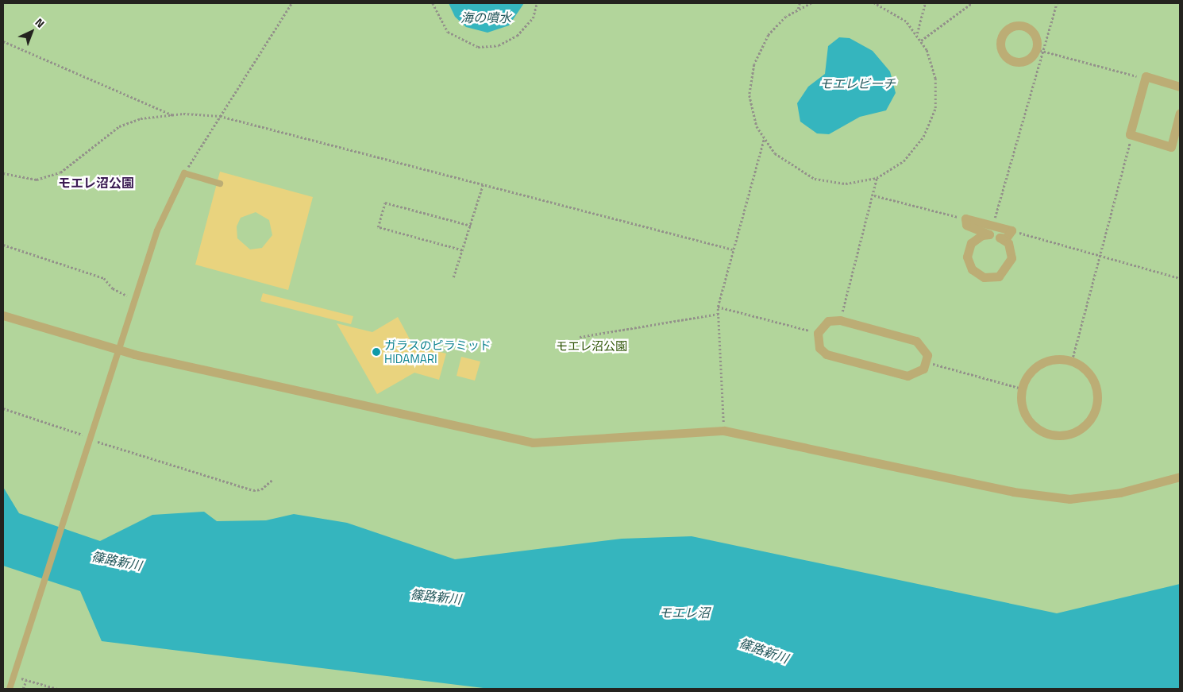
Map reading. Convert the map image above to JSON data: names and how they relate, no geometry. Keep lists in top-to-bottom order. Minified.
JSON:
{"districts":["モエレ沼公園"],"water":["海の噴水","モエレビーチ","篠路新川","モエレ沼"],"parks":["モエレ沼公園"],"places":["ガラスのピラミッド HIDAMARI"],"north":"top right"}
